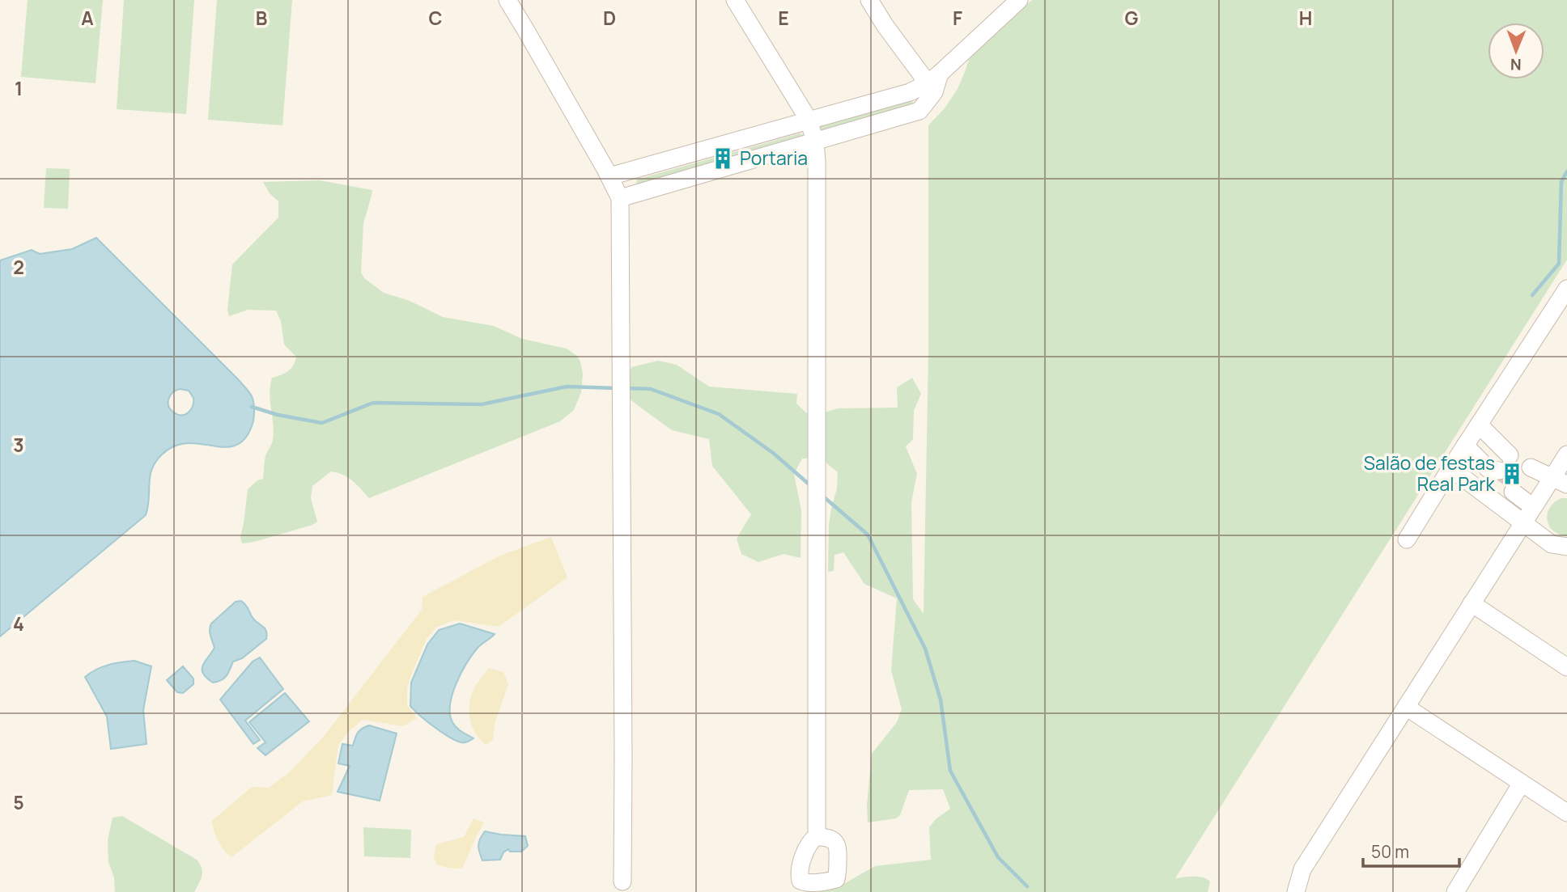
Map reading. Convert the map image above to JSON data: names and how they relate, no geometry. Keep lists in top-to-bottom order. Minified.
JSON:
{"places":{"building":["Portaria","Salão de festas Real Park"]},"scale_bar":"50 m","north":"bottom","grid":{"columns":["A","B","C","D","E","F","G","H"],"rows":["1","2","3","4","5"]}}
